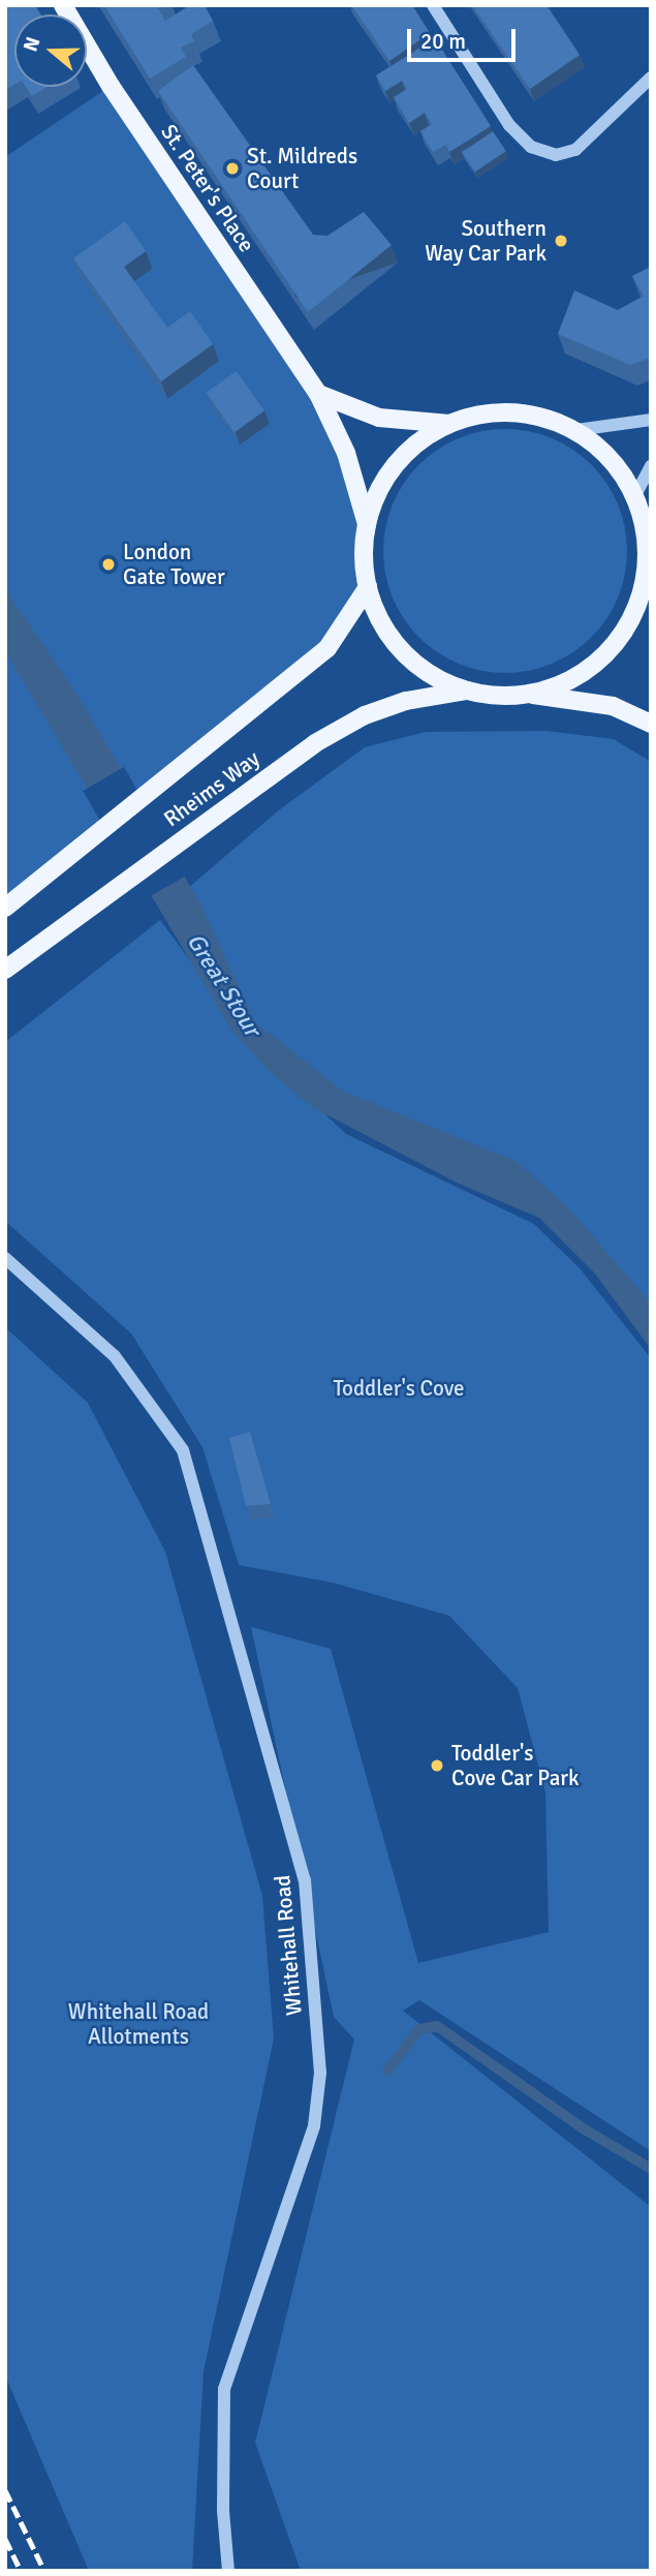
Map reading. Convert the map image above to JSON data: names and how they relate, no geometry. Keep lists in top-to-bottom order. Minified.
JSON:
{"streets":{"main road":["St. Peter's Place","Rheims Way"],"street":["Whitehall Road"]},"water":["Great Stour"],"parks":["Toddler's Cove","Whitehall Road Allotments"],"places":["St. Mildreds Court","Southern Way Car Park","London Gate Tower","Toddler's Cove Car Park"],"scale_bar":"20 m","north":"left"}
